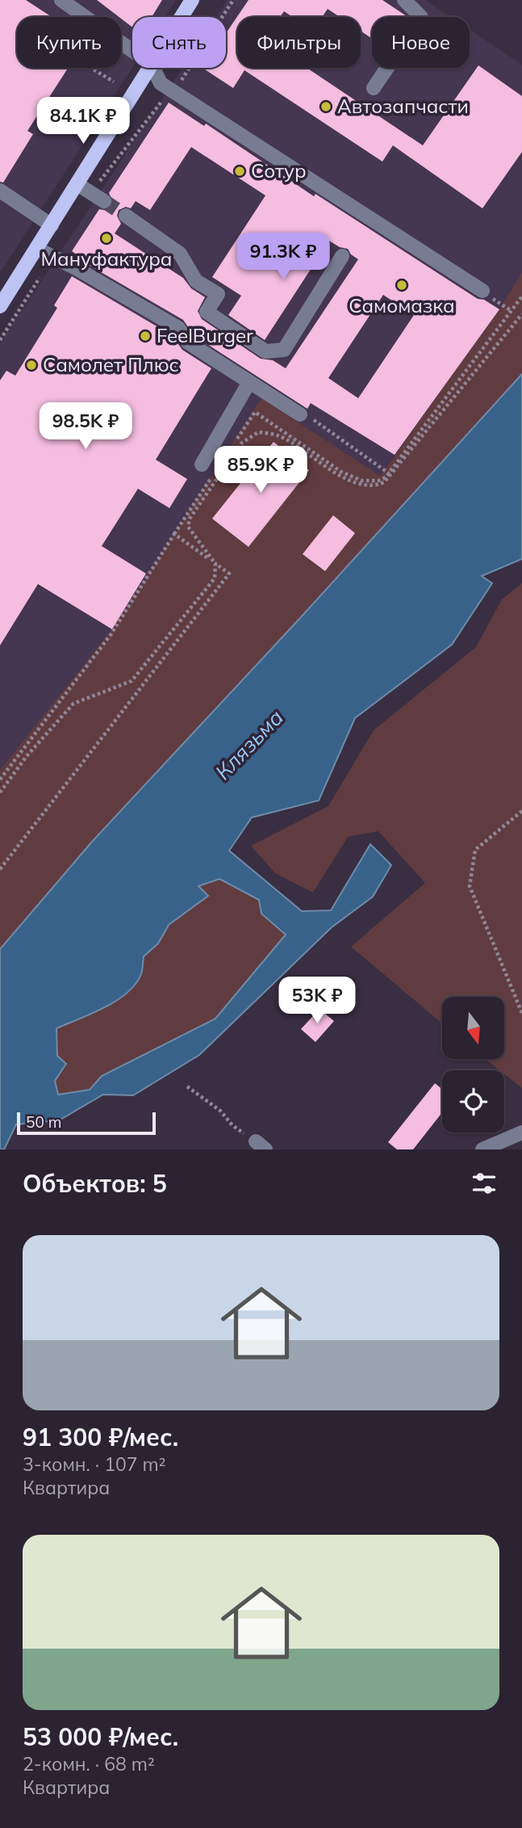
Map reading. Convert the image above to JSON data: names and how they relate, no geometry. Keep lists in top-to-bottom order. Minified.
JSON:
{"water":["Клязьма"],"places":["Автозапчасти","Сотур","Мануфактура","Самомазка","FeelBurger","Самолет Плюс"],"scale_bar":"50 m","north":"bottom","page":{"chip":["Купить","Снять","Фильтры","Новое"],"price":["84.1K ₽","91.3K ₽","98.5K ₽","85.9K ₽","53K ₽"],"scale":"50 m","heading":"Объектов: 5","list":[{"name":"91 300 ₽/мес.","note":"3-комн. · 107 m² · Квартира"},{"name":"53 000 ₽/мес.","note":"2-комн. · 68 m² · Квартира"}]}}
